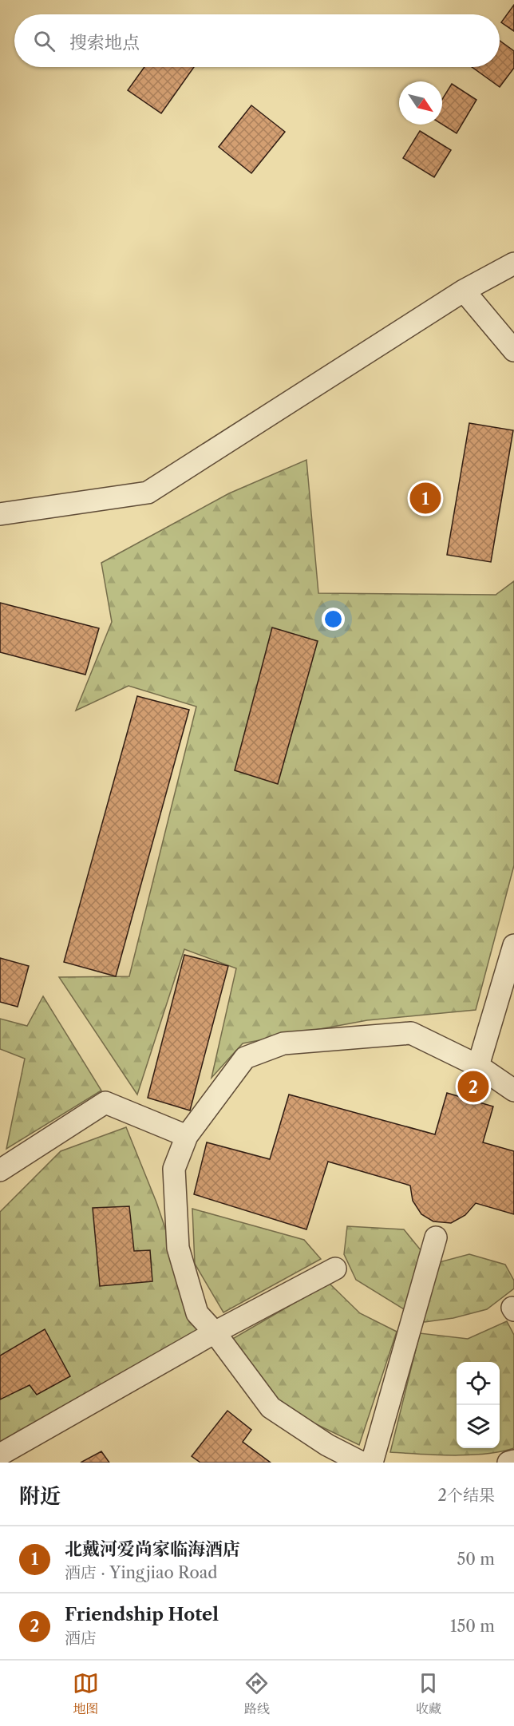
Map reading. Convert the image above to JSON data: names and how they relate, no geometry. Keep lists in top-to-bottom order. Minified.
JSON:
{"north":"bottom right","page":{"search":"搜索地点","pins":["1","2"],"heading":["附近","2个结果"],"list":[{"mark":"1","name":"北戴河爱尚家临海酒店","note":"酒店 · Yingjiao Road","value":"50 m"},{"mark":"2","name":"Friendship Hotel","note":"酒店","value":"150 m"}],"nav":["地图","路线","收藏"]}}
